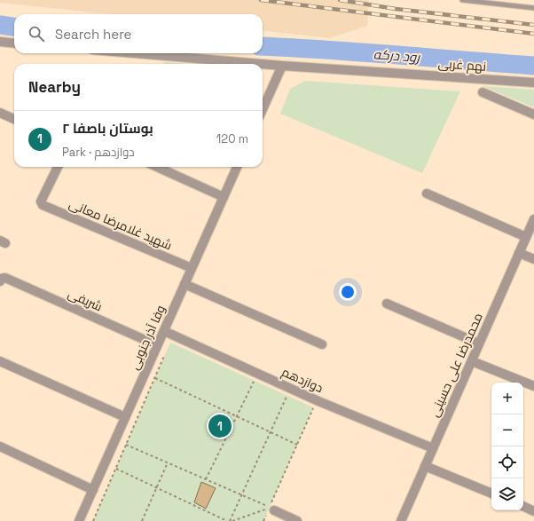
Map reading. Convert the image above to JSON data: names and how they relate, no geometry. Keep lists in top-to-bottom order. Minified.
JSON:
{"streets":{"street":["نهم غربی","شهید غلامرضا معانی","شریفی","وفا آذر جنوبی","محمدرضا علی حسینی","دوازدهم"]},"crossings":[["شهید غلامرضا معانی","وفا آذر جنوبی"],["شریفی","وفا آذر جنوبی"],["وفا آذر جنوبی","دوازدهم"],["محمدرضا علی حسینی","دوازدهم"]],"water":["رود درکه"],"page":{"search":"Search here","heading":"Nearby","list":[{"mark":"1","name":"بوستان باصفا ۲","note":"Park · دوازدهم","value":"120 m"}],"map_buttons":["+","−"],"pins":"1"}}
